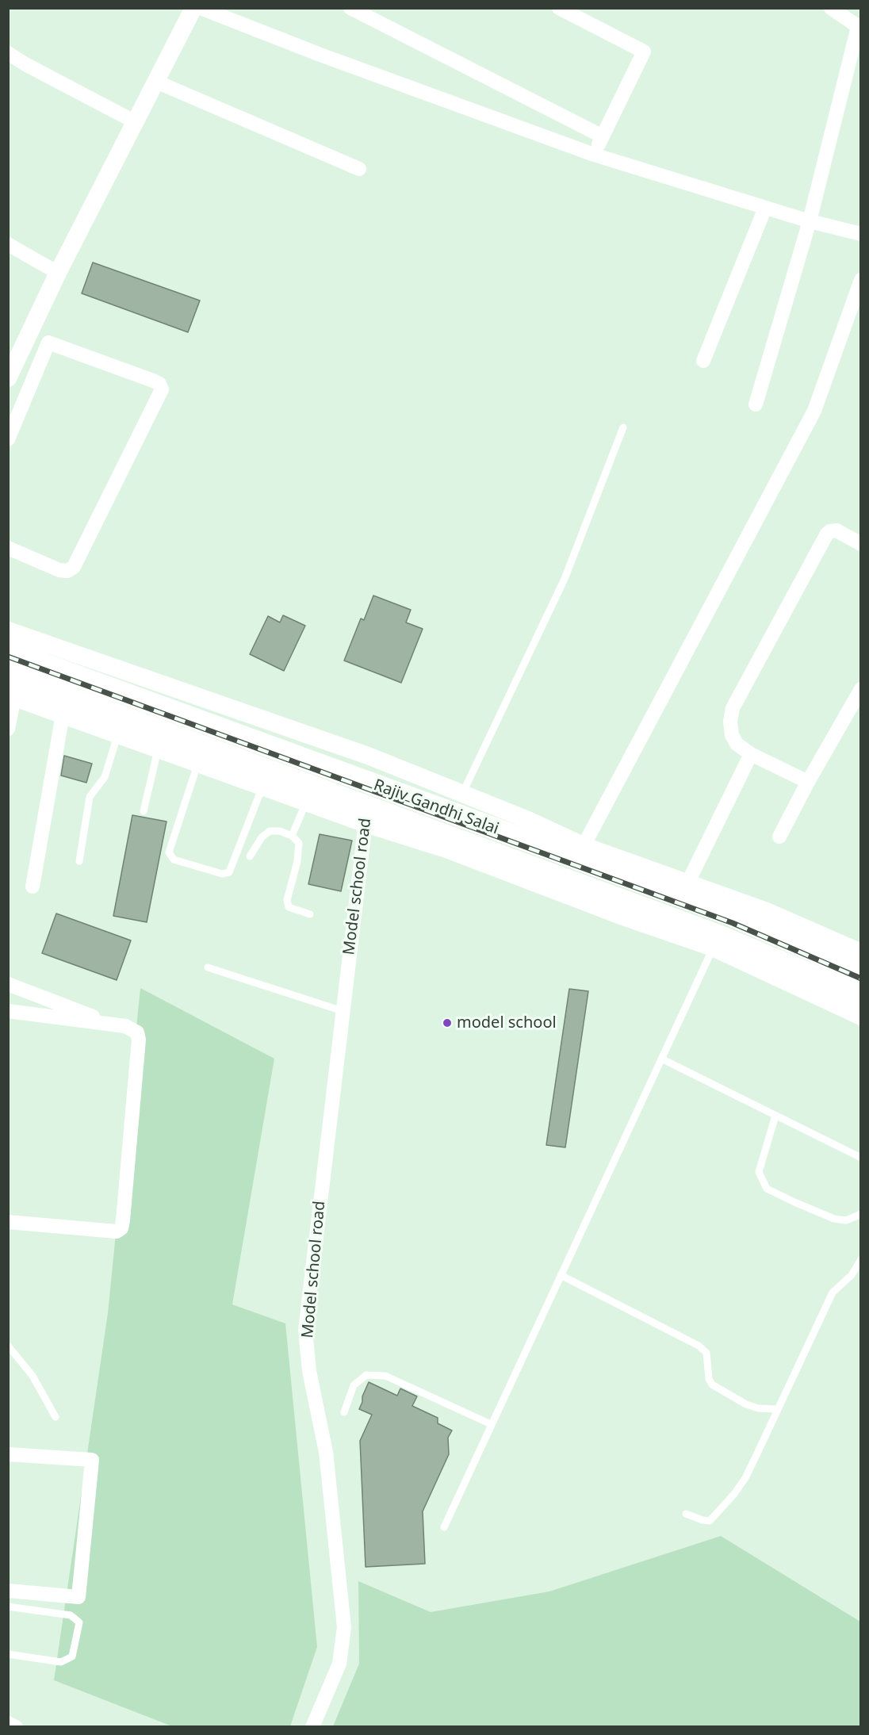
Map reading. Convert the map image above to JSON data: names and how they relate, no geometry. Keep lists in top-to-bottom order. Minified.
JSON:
{"streets":{"main road":["Rajiv Gandhi Salai"],"street":["Model school road"]},"crossings":[["Rajiv Gandhi Salai","Model school road"]],"places":["model school"]}
